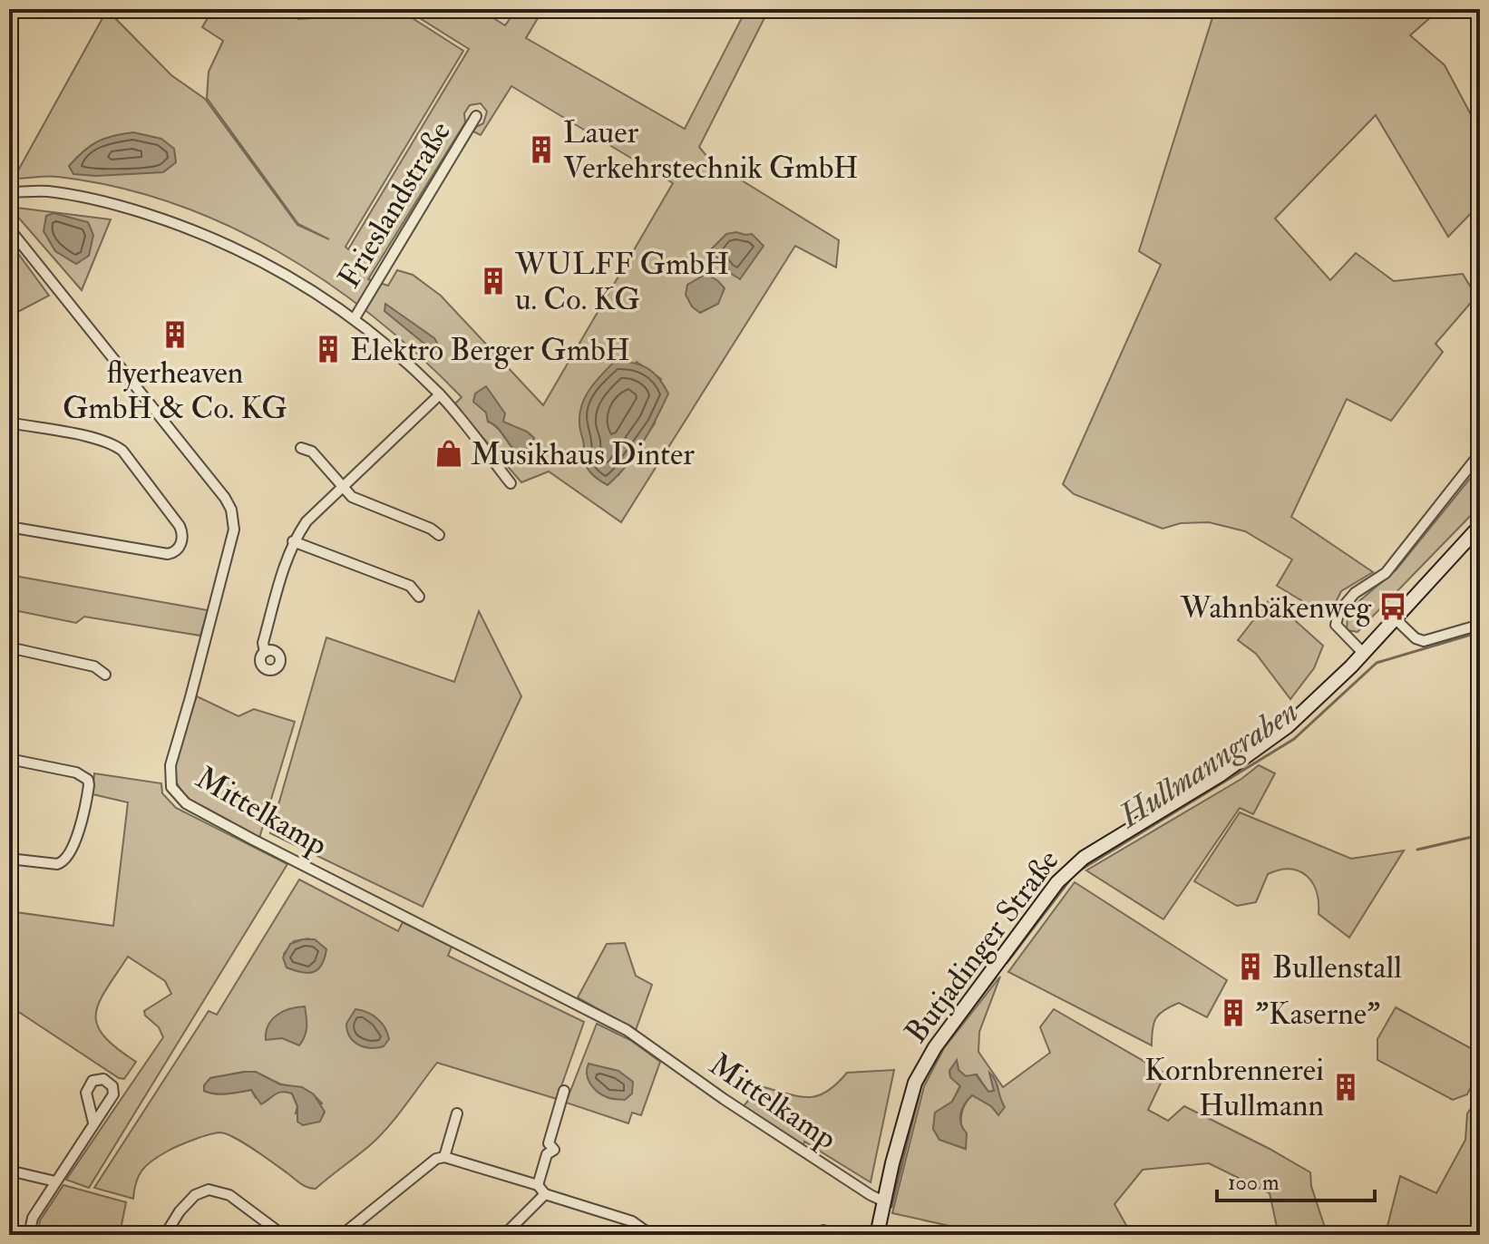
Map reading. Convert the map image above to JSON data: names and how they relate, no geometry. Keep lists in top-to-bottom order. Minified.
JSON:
{"streets":{"street":["Frieslandstraße","Mittelkamp","Butjadinger Straße"]},"crossings":[["Mittelkamp","Butjadinger Straße"]],"water":["Hullmanngraben"],"places":{"building":["Lauer Verkehrstechnik GmbH","WULFF GmbH u. Co. KG","flyerheaven GmbH & Co. KG","Elektro Berger GmbH","Bullenstall","\"Kaserne\"","Kornbrennerei Hullmann"],"shop":["Musikhaus Dinter"],"bus stop":["Wahnbäkenweg"]},"scale_bar":"100 m"}
